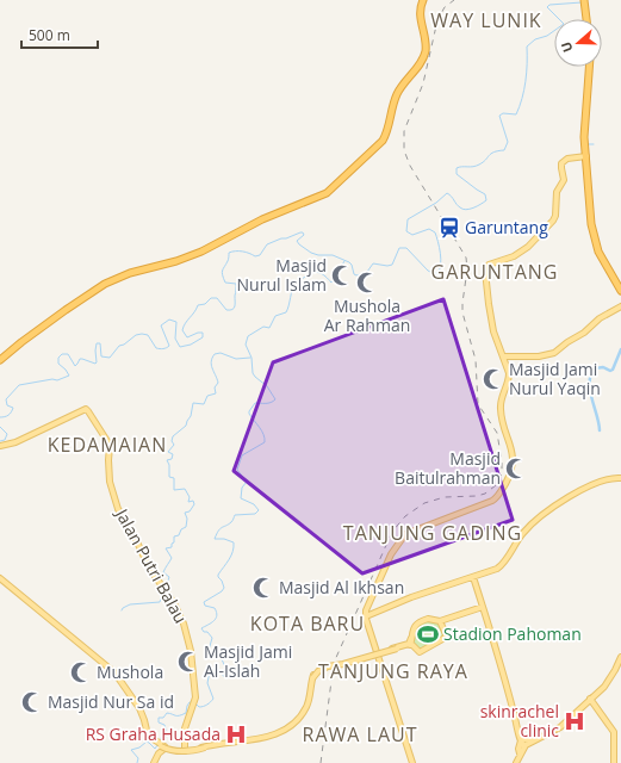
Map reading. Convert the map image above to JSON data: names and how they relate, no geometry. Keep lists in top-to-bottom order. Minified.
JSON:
{"streets":{"main road":["Jalan Putri Balau"]},"districts":["WAY LUNIK","GARUNTANG","KEDAMAIAN","TANJUNG GADING","KOTA BARU","TANJUNG RAYA","RAWA LAUT"],"places":{"station":["Garuntang"],"mosque":["Masjid Nurul Islam","Mushola Ar Rahman","Masjid Jami Nurul Yaqin","Masjid Baitulrahman","Masjid Al Ikhsan","Masjid Jami Al-Islah","Mushola","Masjid Nur Sa id"],"sports":["Stadion Pahoman"],"hospital":["skinrachel clinic","RS Graha Husada"]},"scale_bar":"500 m","north":"left"}
